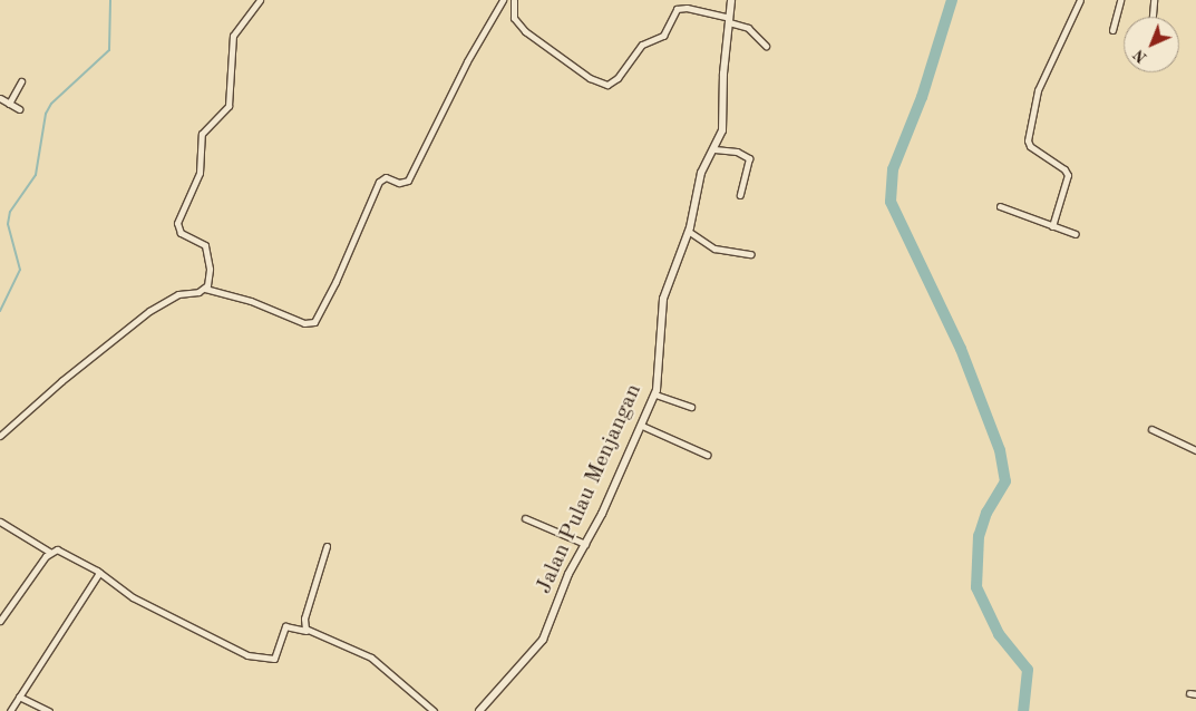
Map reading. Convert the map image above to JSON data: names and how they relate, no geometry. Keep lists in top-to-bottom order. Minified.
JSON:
{"streets":{"street":["Jalan Pulau Menjangan"]},"north":"bottom left"}
